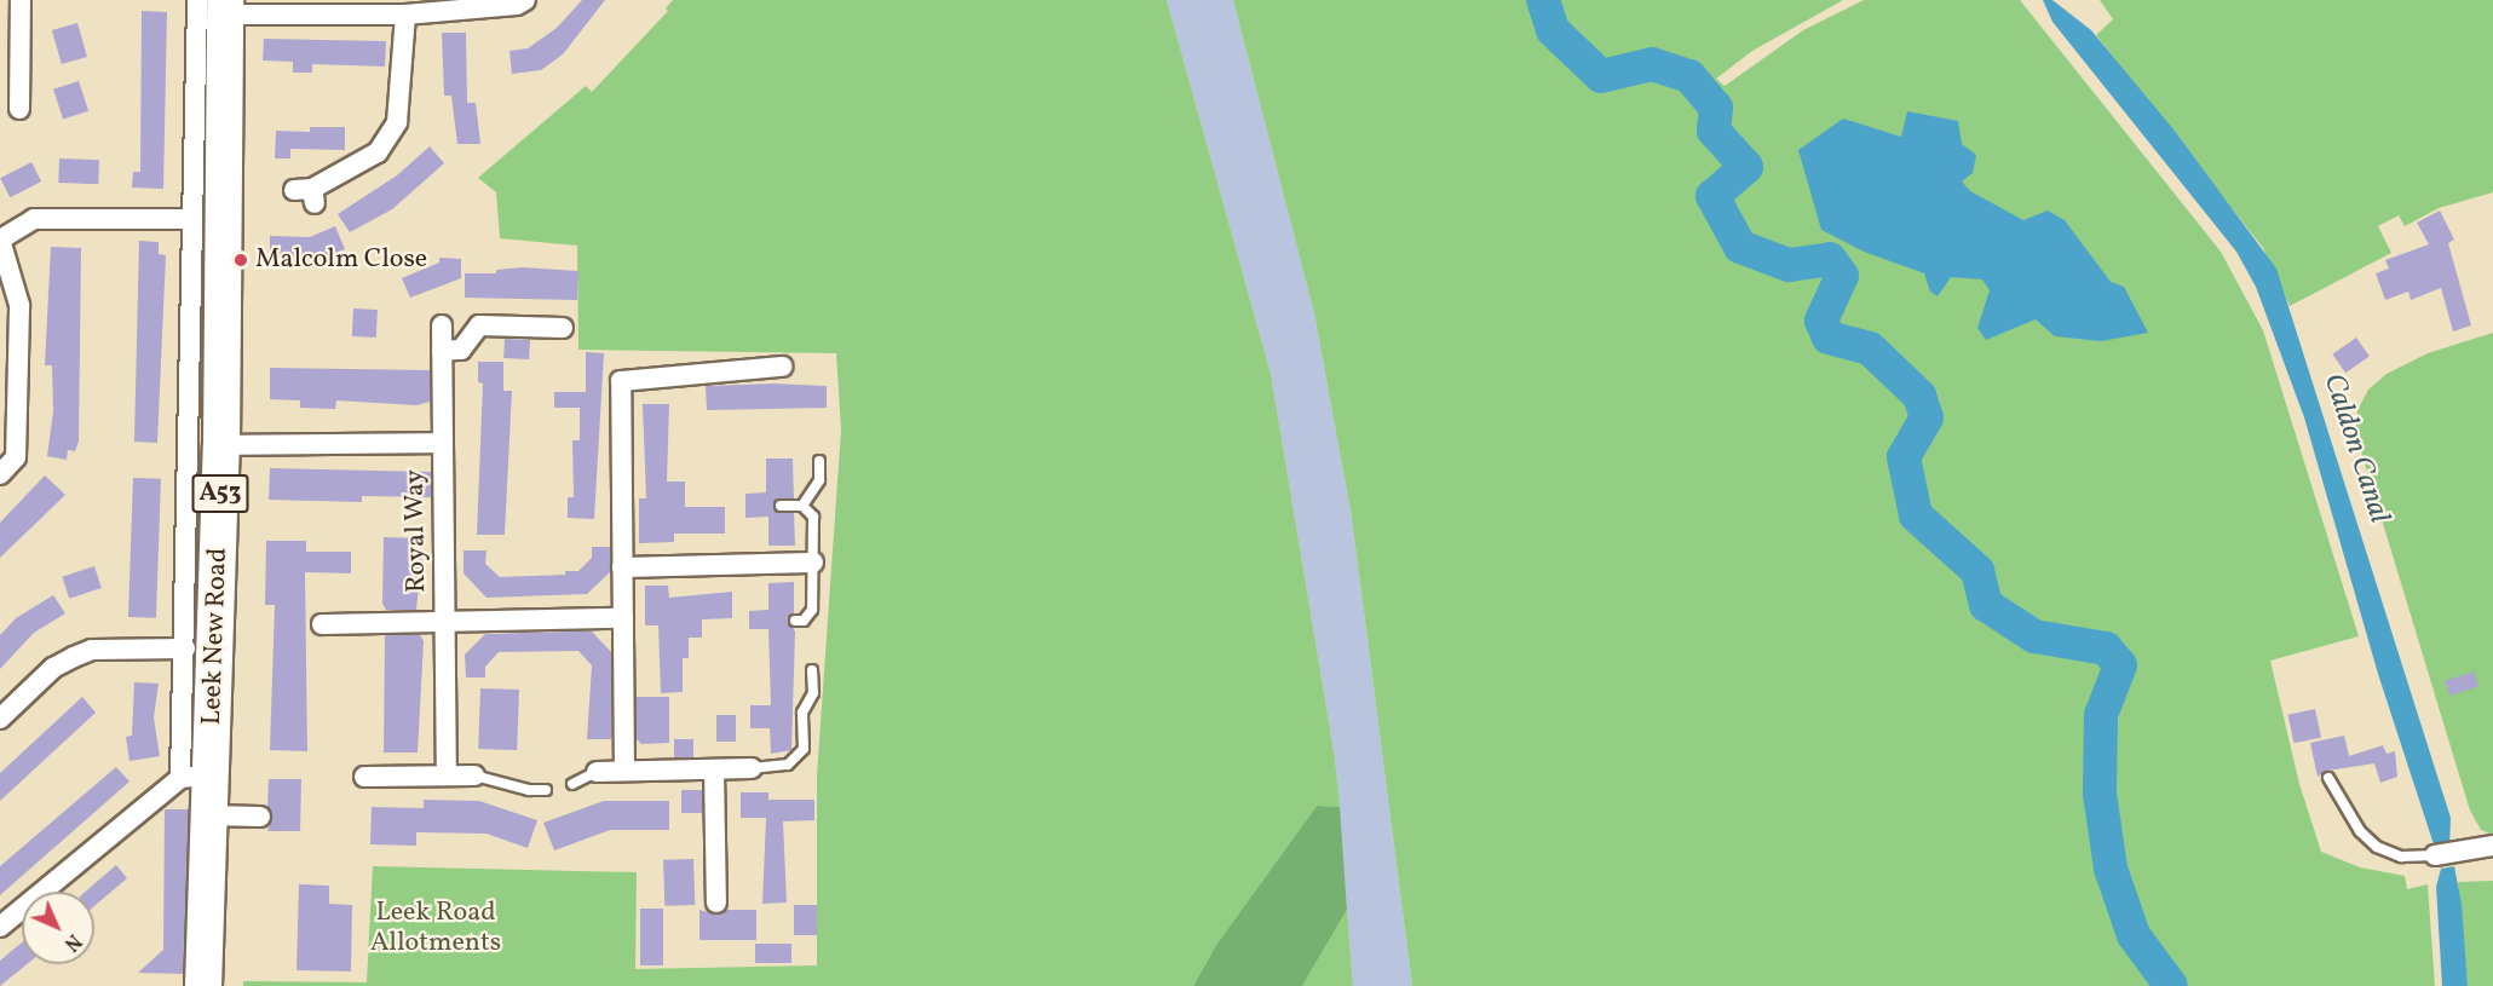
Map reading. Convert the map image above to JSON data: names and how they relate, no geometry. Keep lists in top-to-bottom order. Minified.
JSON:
{"streets":{"highway":["A53","Leek New Road"],"street":["Royal Way"]},"crossings":[["Royal Way","Leek New Road"]],"water":["Caldon Canal"],"parks":["Leek Road Allotments"],"places":["Malcolm Close"],"north":"bottom right"}
